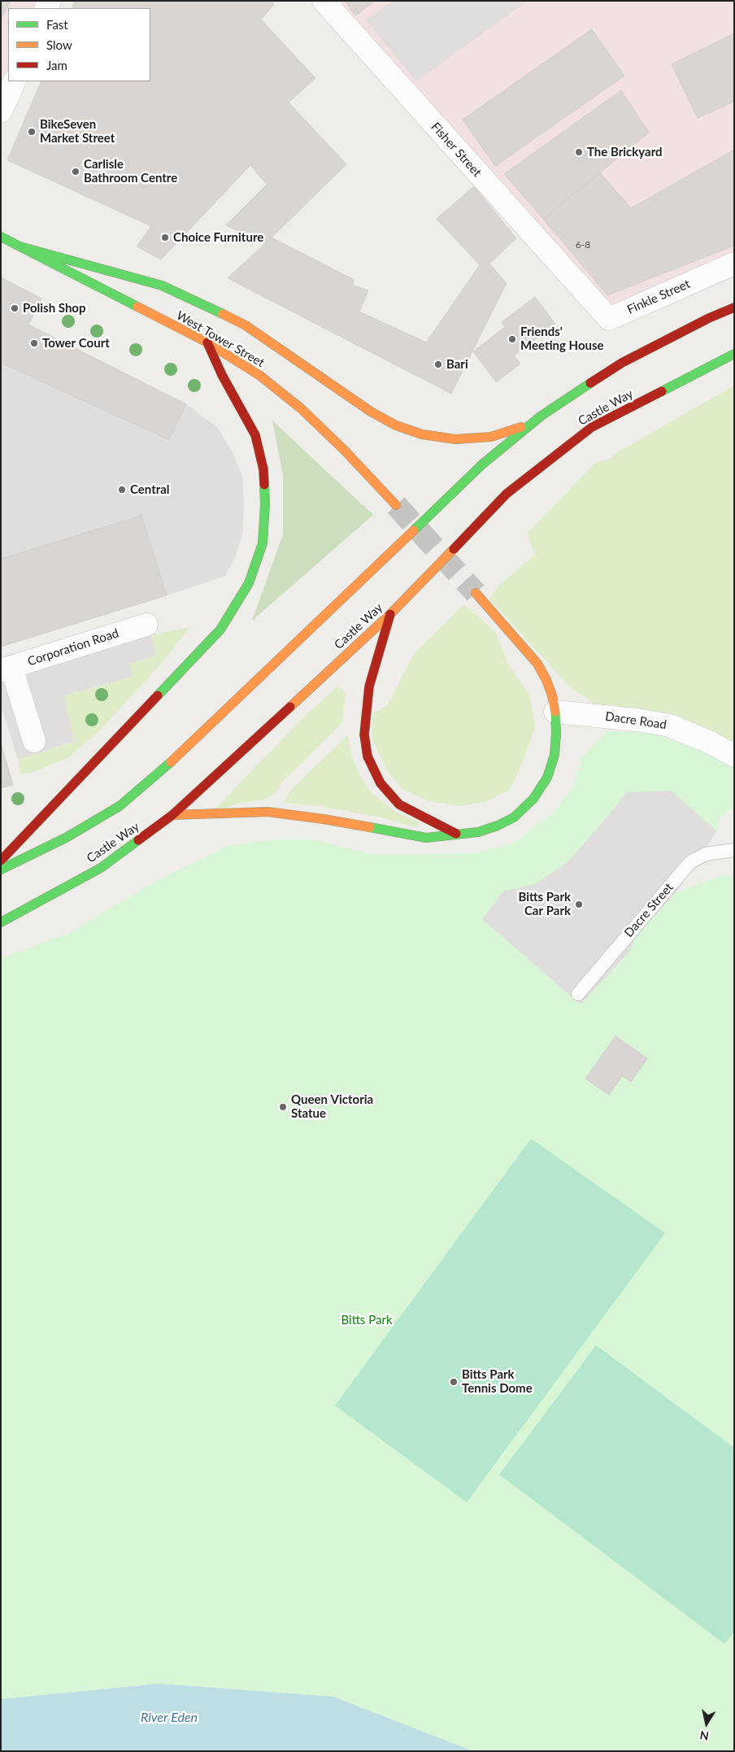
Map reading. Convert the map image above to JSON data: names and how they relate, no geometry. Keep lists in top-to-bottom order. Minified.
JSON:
{"streets":{"main road":["West Tower Street","Castle Way"],"street":["Fisher Street","Finkle Street","Corporation Road","Dacre Road"],"lane":["Dacre Street"]},"crossings":[["Fisher Street","Finkle Street"]],"water":["River Eden"],"parks":["Bitts Park"],"places":["BikeSeven Market Street","The Brickyard","Carlisle Bathroom Centre","Choice Furniture","Polish Shop","Friends' Meeting House","Tower Court","Bari","Central","Bitts Park Car Park","Queen Victoria Statue","Bitts Park Tennis Dome"],"house_numbers":["6-8"],"legend":["Fast","Slow","Jam"],"north":"bottom"}
